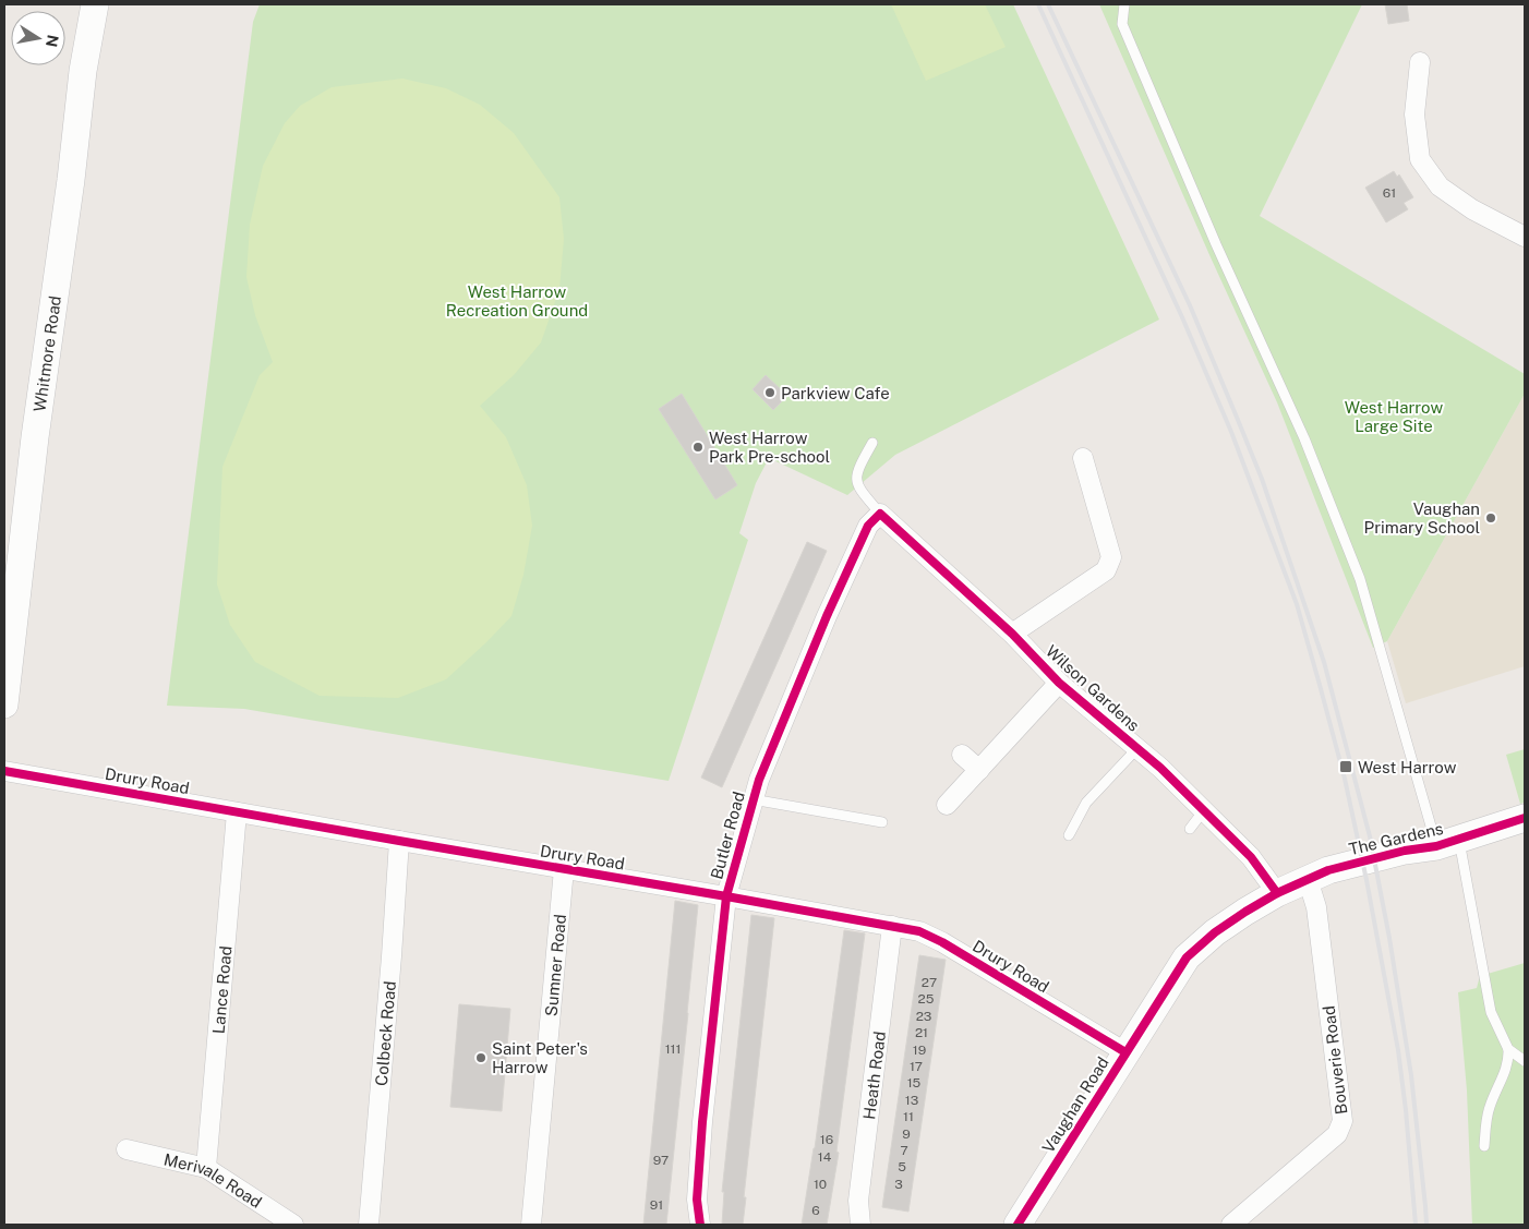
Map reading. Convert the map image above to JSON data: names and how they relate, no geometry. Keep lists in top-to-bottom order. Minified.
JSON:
{"streets":{"street":["Whitmore Road","Wilson Gardens","Drury Road","Butler Road","The Gardens","Sumner Road","Lance Road","Colbeck Road","Bouverie Road","Heath Road","Vaughan Road","Merivale Road"]},"crossings":[["Wilson Gardens","Butler Road"],["Wilson Gardens","The Gardens"],["Wilson Gardens","Vaughan Road"],["Drury Road","Butler Road"],["Drury Road","Sumner Road"],["Drury Road","Lance Road"],["Drury Road","Colbeck Road"],["Drury Road","Heath Road"],["Drury Road","Vaughan Road"],["The Gardens","Bouverie Road"],["The Gardens","Vaughan Road"],["Lance Road","Merivale Road"]],"parks":["West Harrow Recreation Ground","West Harrow Large Site"],"places":{"other":["Parkview Cafe","West Harrow Park Pre-school","Vaughan Primary School","Saint Peter's Harrow"],"transit":["West Harrow"]},"house_numbers":["61","27","25","23","21","111","19","17","15","13","11","9","16","7","14","97","5","10","3","91","6"],"north":"right"}
